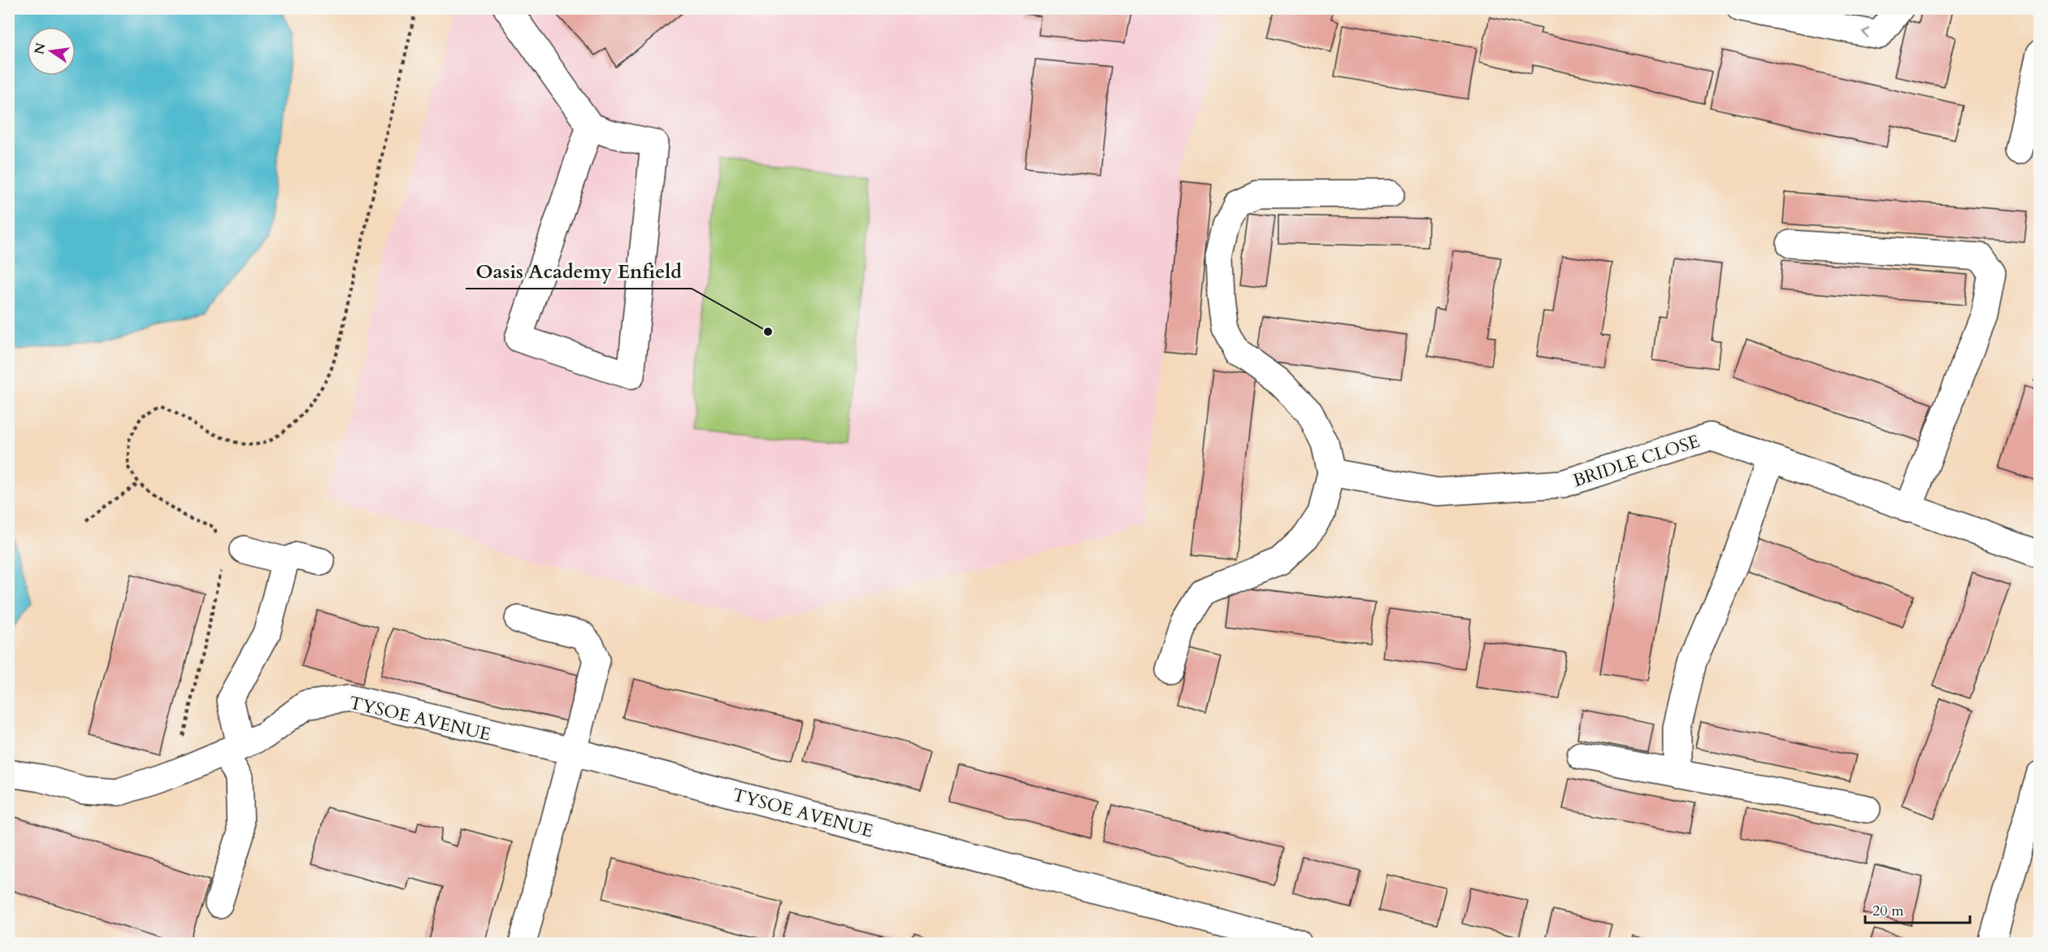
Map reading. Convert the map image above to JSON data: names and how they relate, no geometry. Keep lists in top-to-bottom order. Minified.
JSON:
{"streets":{"street":["BRIDLE CLOSE","TYSOE AVENUE"]},"places":["Oasis Academy Enfield"],"scale_bar":"20 m","north":"left"}
